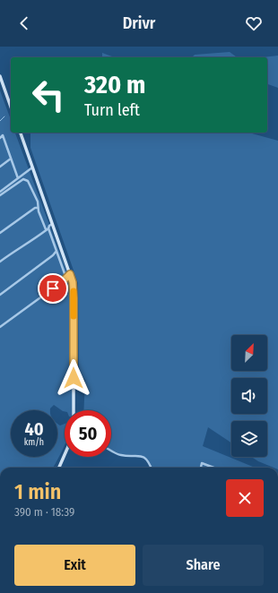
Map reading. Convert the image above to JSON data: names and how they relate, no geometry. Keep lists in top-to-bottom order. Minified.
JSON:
{"north":"top right","page":{"header":"Drivr","turn":["320 m","Turn left"],"speed":"40 km/h","limit":"50","heading":["1 min","390 m · 18:39"],"buttons":["Exit","Share"]}}
